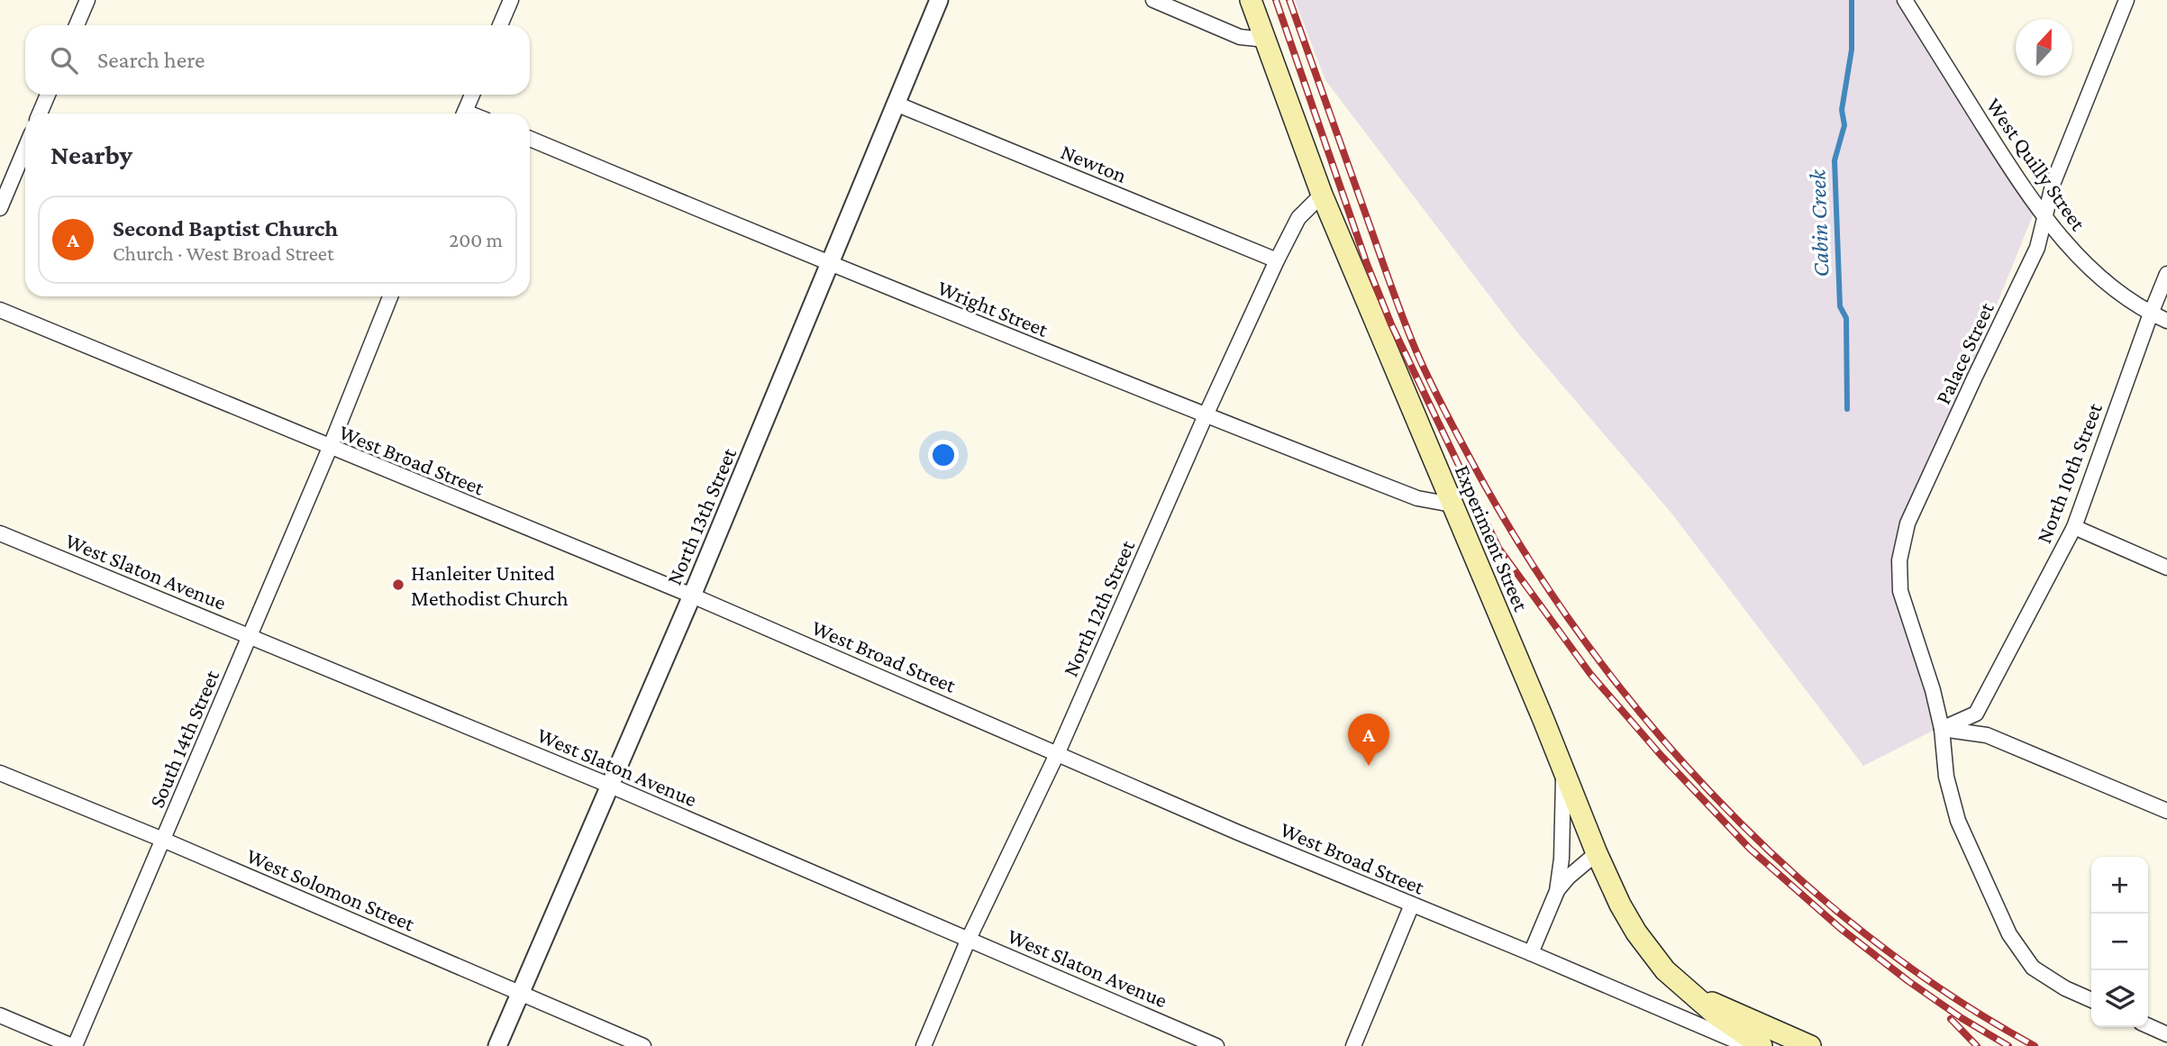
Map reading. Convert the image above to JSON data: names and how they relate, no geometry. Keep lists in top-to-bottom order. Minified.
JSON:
{"streets":{"main road":["Experiment Street"],"street":["Newton","West Quilly Street","Wright Street","Palace Street","West Broad Street","North 10th Street","North 13th Street","West Slaton Avenue","North 12th Street","South 14th Street","West Solomon Street"]},"crossings":[["Newton","North 13th Street"],["Newton","North 12th Street"],["West Quilly Street","Palace Street"],["West Quilly Street","North 10th Street"],["Wright Street","North 13th Street"],["Wright Street","Experiment Street"],["Wright Street","North 12th Street"],["Palace Street","North 10th Street"],["West Broad Street","North 13th Street"],["West Broad Street","North 12th Street"],["West Broad Street","South 14th Street"],["North 13th Street","West Slaton Avenue"],["North 13th Street","West Solomon Street"],["Experiment Street","North 12th Street"],["West Slaton Avenue","North 12th Street"],["West Slaton Avenue","South 14th Street"],["South 14th Street","West Solomon Street"]],"water":["Cabin Creek"],"places":["Hanleiter United Methodist Church"],"north":"top","page":{"search":"Search here","heading":"Nearby","list":[{"mark":"A","name":"Second Baptist Church","note":"Church · West Broad Street","value":"200 m"}],"pins":"A","map_buttons":["+","−"]}}
